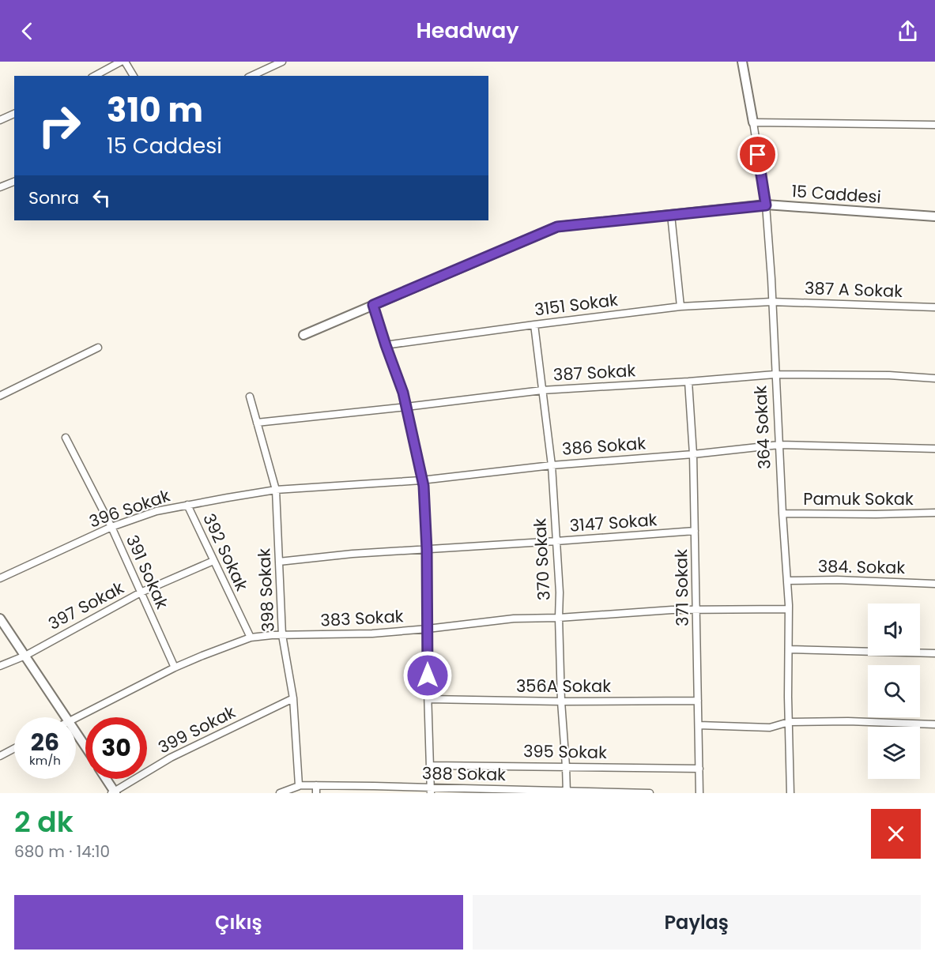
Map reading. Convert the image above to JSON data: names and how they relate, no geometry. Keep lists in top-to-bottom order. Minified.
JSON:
{"streets":{"street":["15 Caddesi","387 A Sokak","3151 Sokak","387 Sokak","364 Sokak","386 Sokak","Pamuk Sokak","396 Sokak","3147 Sokak","392 Sokak","370 Sokak","384. Sokak","391 Sokak","371 Sokak","398 Sokak","397 Sokak","383 Sokak","356A Sokak","399 Sokak","395 Sokak","388 Sokak"]},"crossings":[["15 Caddesi","364 Sokak"],["387 A Sokak","3151 Sokak"],["387 A Sokak","364 Sokak"],["3151 Sokak","364 Sokak"],["3151 Sokak","370 Sokak"],["387 Sokak","364 Sokak"],["387 Sokak","370 Sokak"],["387 Sokak","371 Sokak"],["387 Sokak","398 Sokak"],["364 Sokak","386 Sokak"],["364 Sokak","Pamuk Sokak"],["364 Sokak","384. Sokak"],["364 Sokak","383 Sokak"],["386 Sokak","396 Sokak"],["386 Sokak","370 Sokak"],["386 Sokak","371 Sokak"],["386 Sokak","398 Sokak"],["396 Sokak","392 Sokak"],["396 Sokak","391 Sokak"],["396 Sokak","398 Sokak"],["3147 Sokak","370 Sokak"],["3147 Sokak","371 Sokak"],["3147 Sokak","398 Sokak"],["392 Sokak","397 Sokak"],["392 Sokak","383 Sokak"],["370 Sokak","383 Sokak"],["370 Sokak","356A Sokak"],["370 Sokak","395 Sokak"],["370 Sokak","388 Sokak"],["391 Sokak","397 Sokak"],["391 Sokak","383 Sokak"],["371 Sokak","383 Sokak"],["371 Sokak","356A Sokak"],["371 Sokak","395 Sokak"],["398 Sokak","383 Sokak"],["398 Sokak","399 Sokak"],["398 Sokak","388 Sokak"]],"page":{"header":"Headway","turn":["310 m","15 Caddesi"],"then":"Sonra","speed":"26 km/h","limit":"30","heading":["2 dk","680 m · 14:10"],"buttons":["Çıkış","Paylaş"]}}
